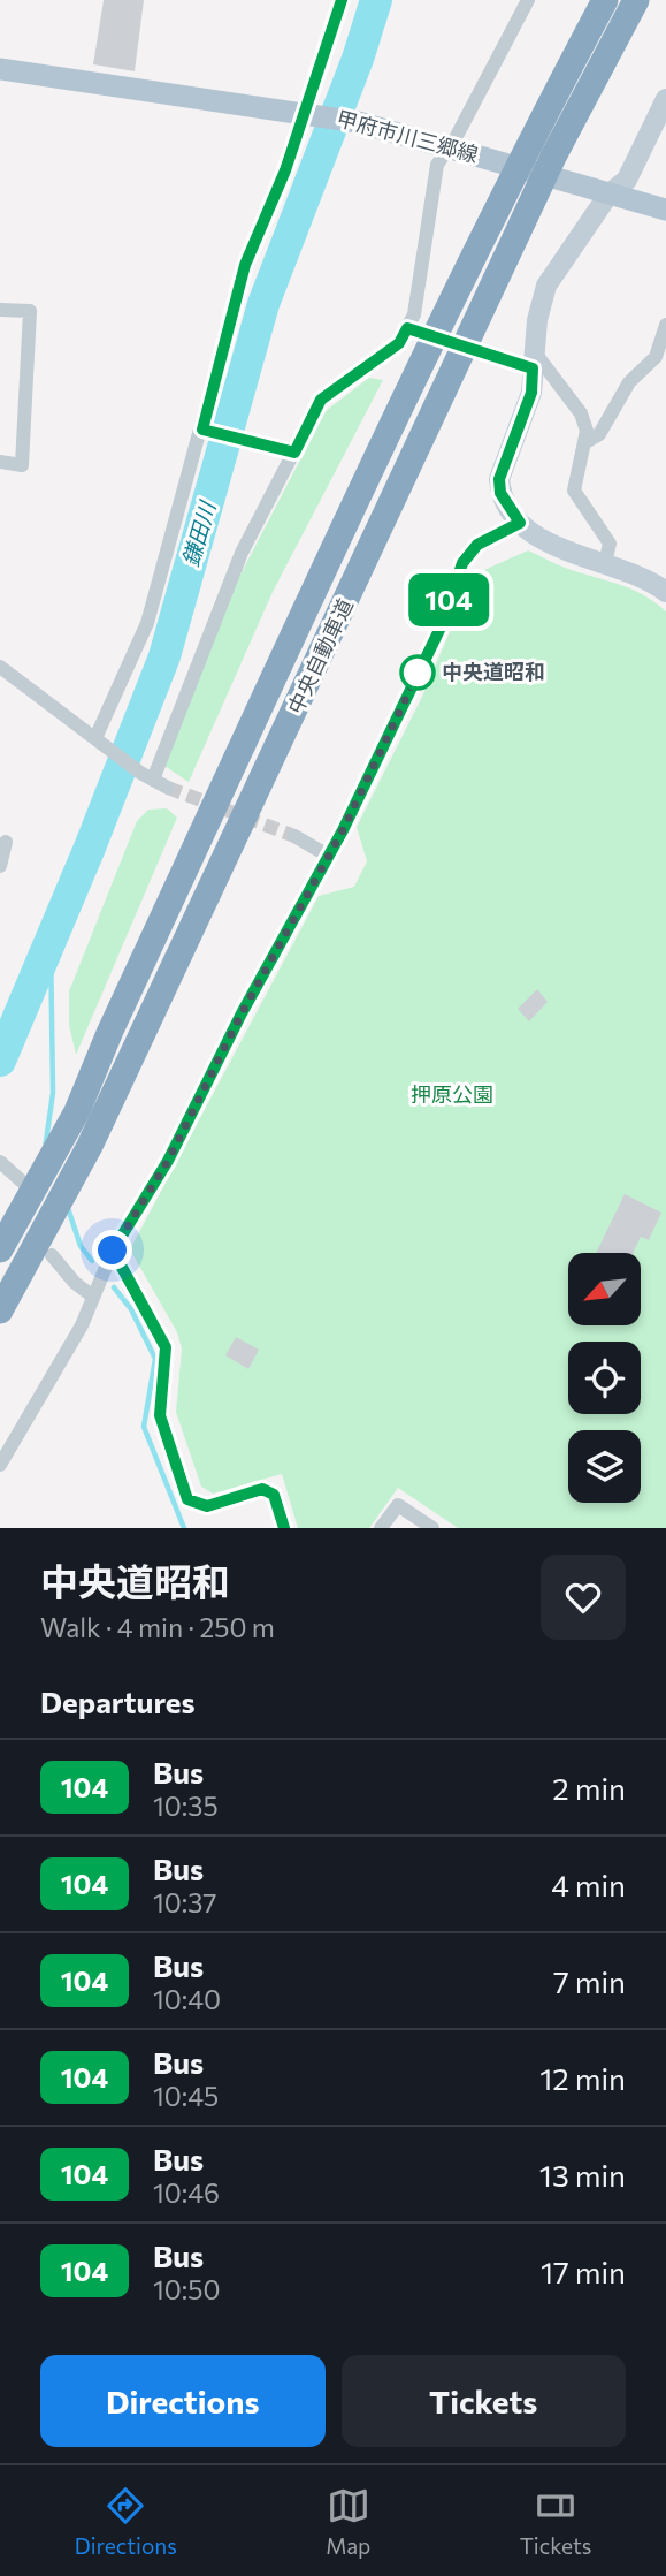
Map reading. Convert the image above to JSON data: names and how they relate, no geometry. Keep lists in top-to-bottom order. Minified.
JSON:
{"streets":{"highway":["中央自動車道"],"main road":["甲府市川三郷線"]},"water":["鎌田川"],"parks":["押原公園"],"places":["中央道昭和"],"lines":["bus line 104"],"north":"bottom left","page":{"on_map":"104","heading":[["中央道昭和","Walk · 4 min · 250 m"],"Departures"],"list":[{"mark":"104","name":"Bus","note":"10:35","value":"2 min"},{"mark":"104","name":"Bus","note":"10:37","value":"4 min"},{"mark":"104","name":"Bus","note":"10:40","value":"7 min"},{"mark":"104","name":"Bus","note":"10:45","value":"12 min"},{"mark":"104","name":"Bus","note":"10:46","value":"13 min"},{"mark":"104","name":"Bus","note":"10:50","value":"17 min"}],"buttons":["Directions","Tickets"],"tabs":["Directions","Map","Tickets"]}}
